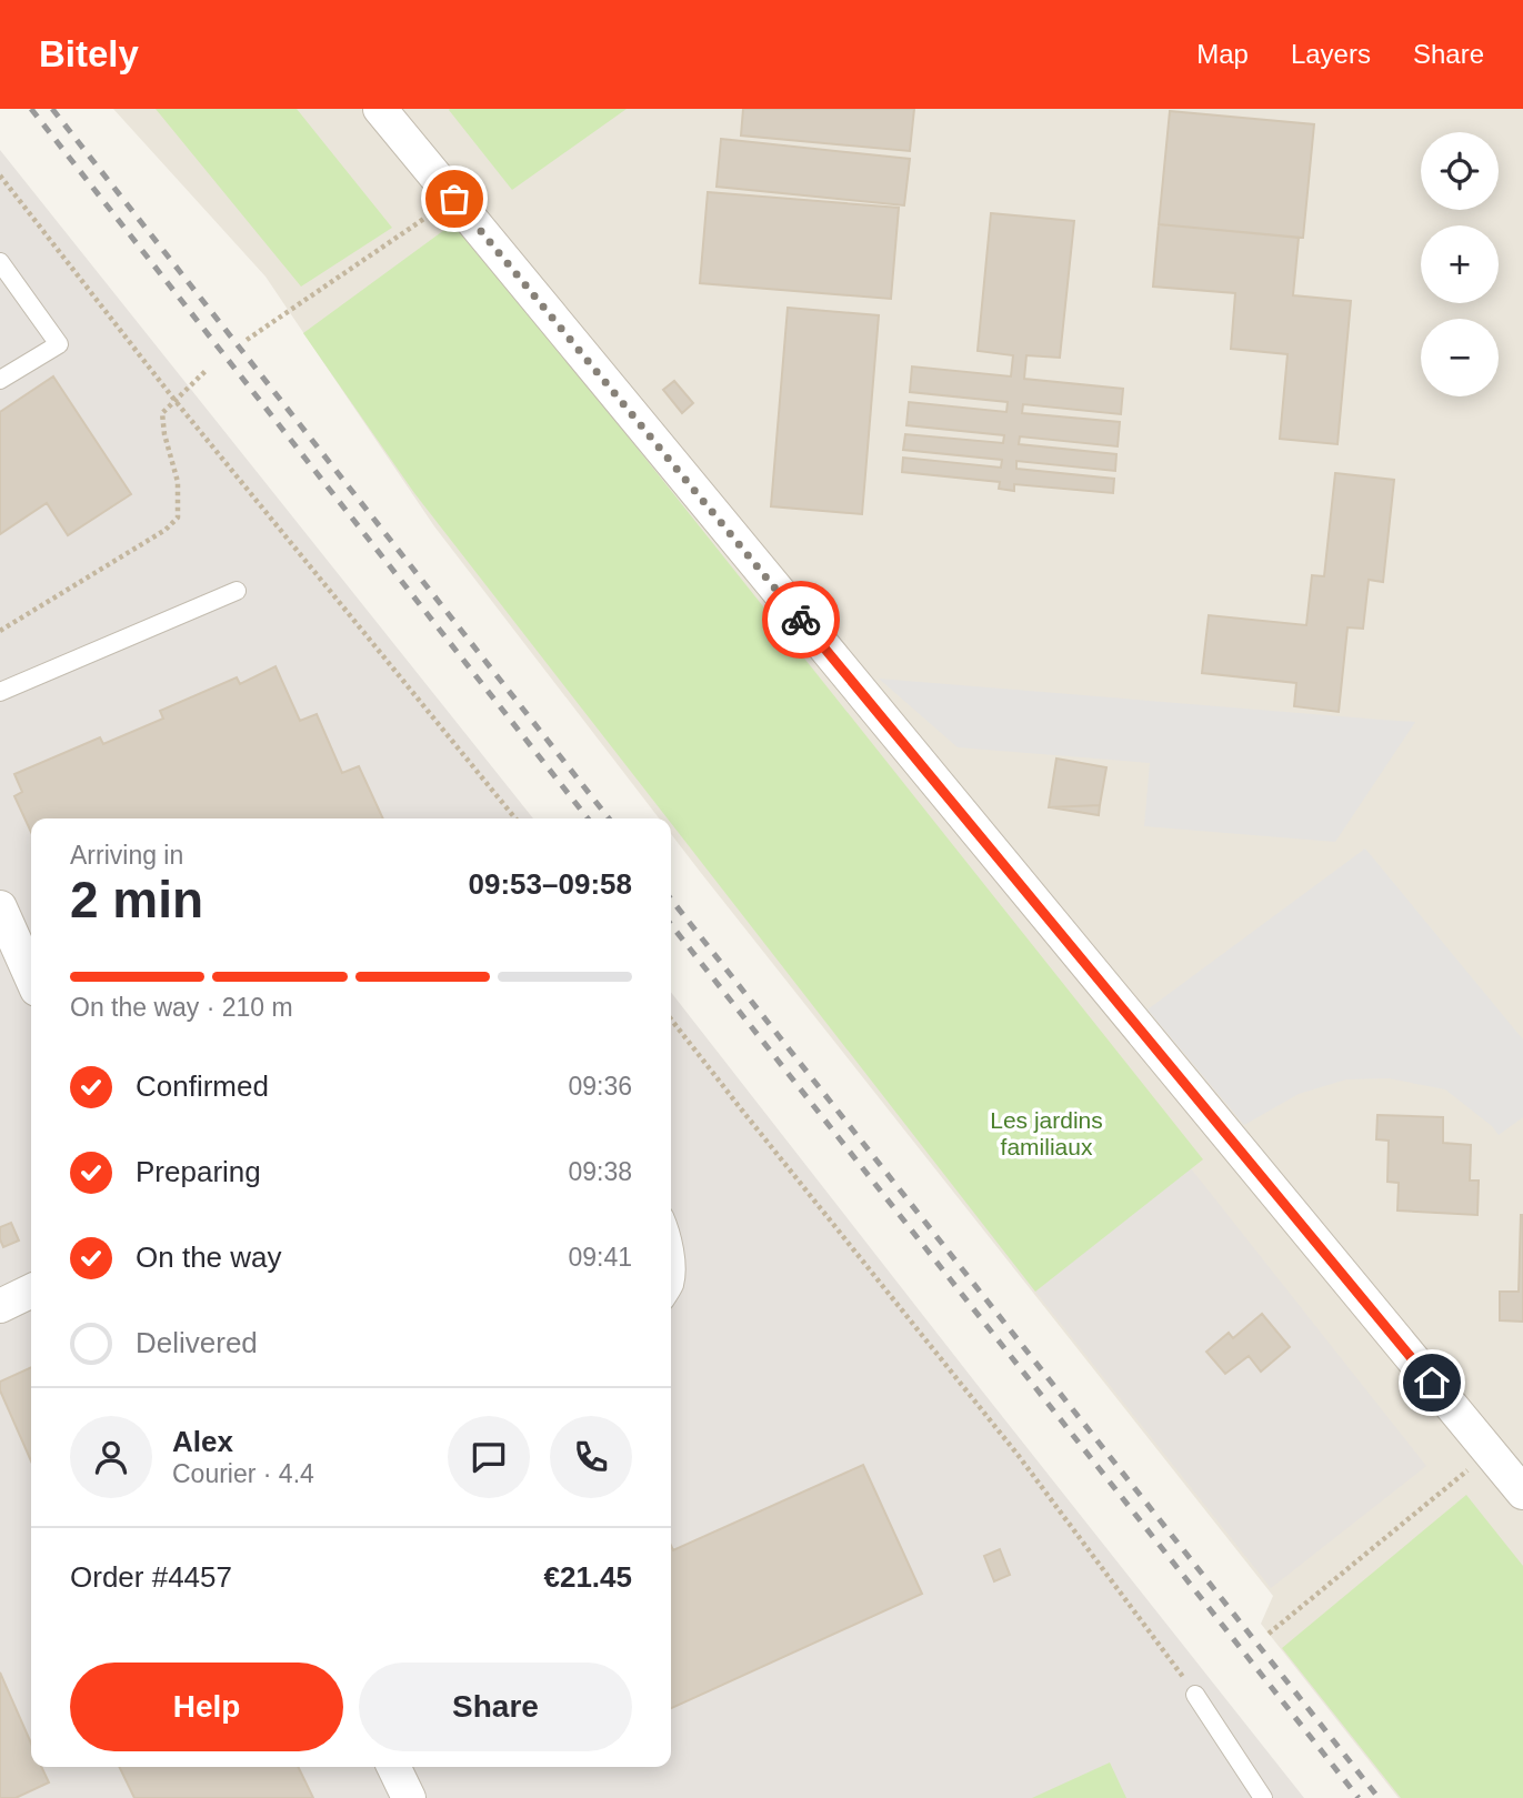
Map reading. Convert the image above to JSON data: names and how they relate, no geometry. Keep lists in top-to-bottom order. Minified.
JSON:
{"parks":["Les jardins familiaux"],"page":{"header":"Bitely","nav":["Map","Layers","Share"],"map_buttons":["+","−"],"heading":["2 min","Arriving in","09:53–09:58"],"panel":["Alex","Courier · 4.4","Order #4457","€21.45"],"bar":"On the way · 210 m","list":[["Confirmed","09:36"],["Preparing","09:38"],["On the way","09:41"],"Delivered"],"buttons":["Help","Share"]}}
